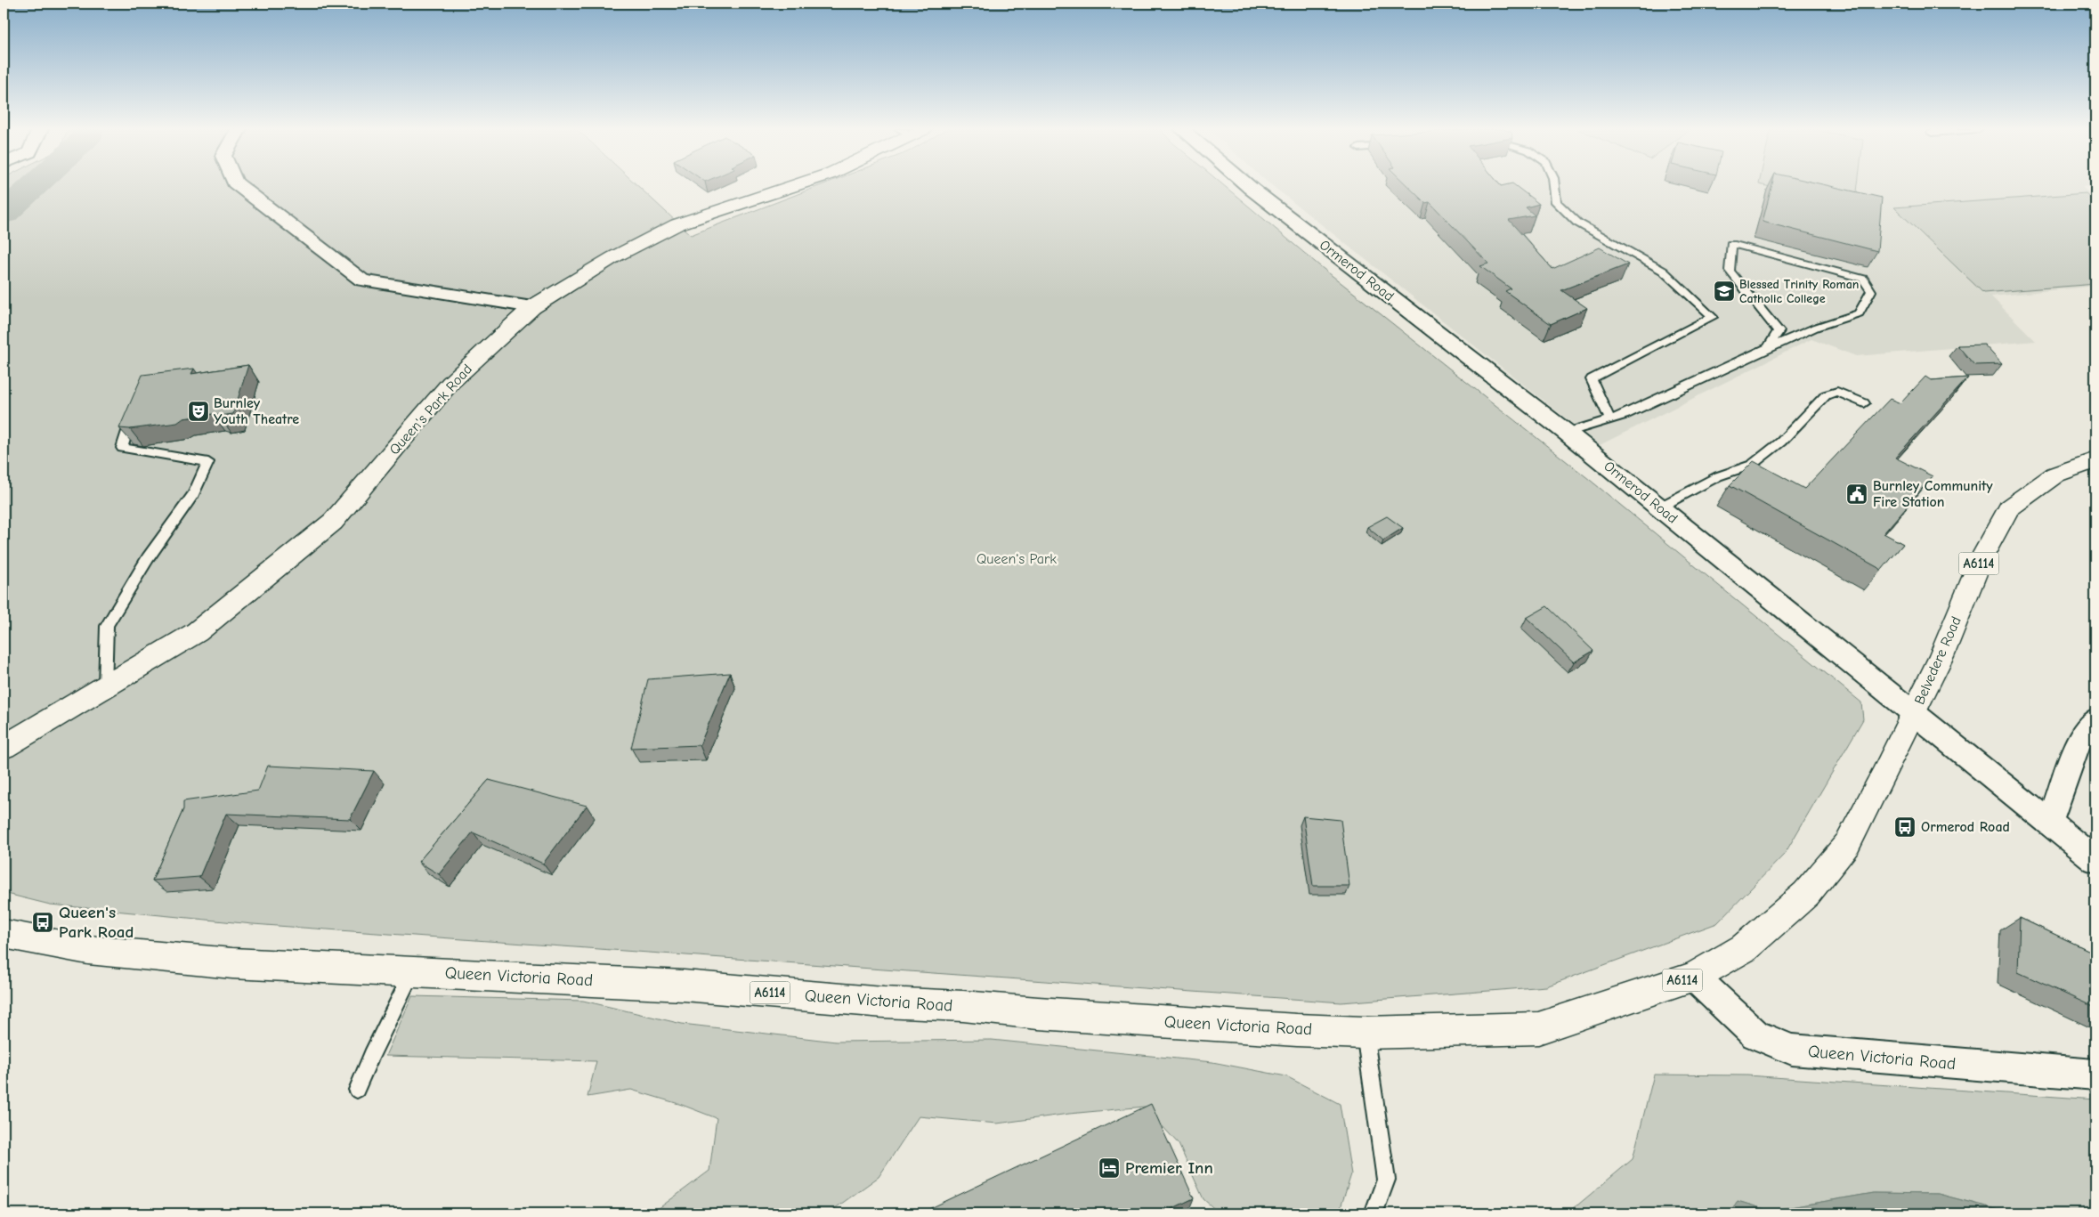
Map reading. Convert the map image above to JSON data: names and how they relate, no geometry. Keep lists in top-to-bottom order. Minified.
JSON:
{"streets":{"main road":["Queen's Park Road","A6114","Belvedere Road","Queen Victoria Road"],"street":["Ormerod Road"]},"crossings":[["Ormerod Road","Belvedere Road"],["Belvedere Road","Queen Victoria Road"]],"parks":["Queen's Park"],"places":{"school or university":["Blessed Trinity Roman Catholic College"],"theatre":["Burnley Youth Theatre"],"public building":["Burnley Community Fire Station"],"bus stop":["Ormerod Road","Queen's Park Road"],"hotel":["Premier Inn"]}}
